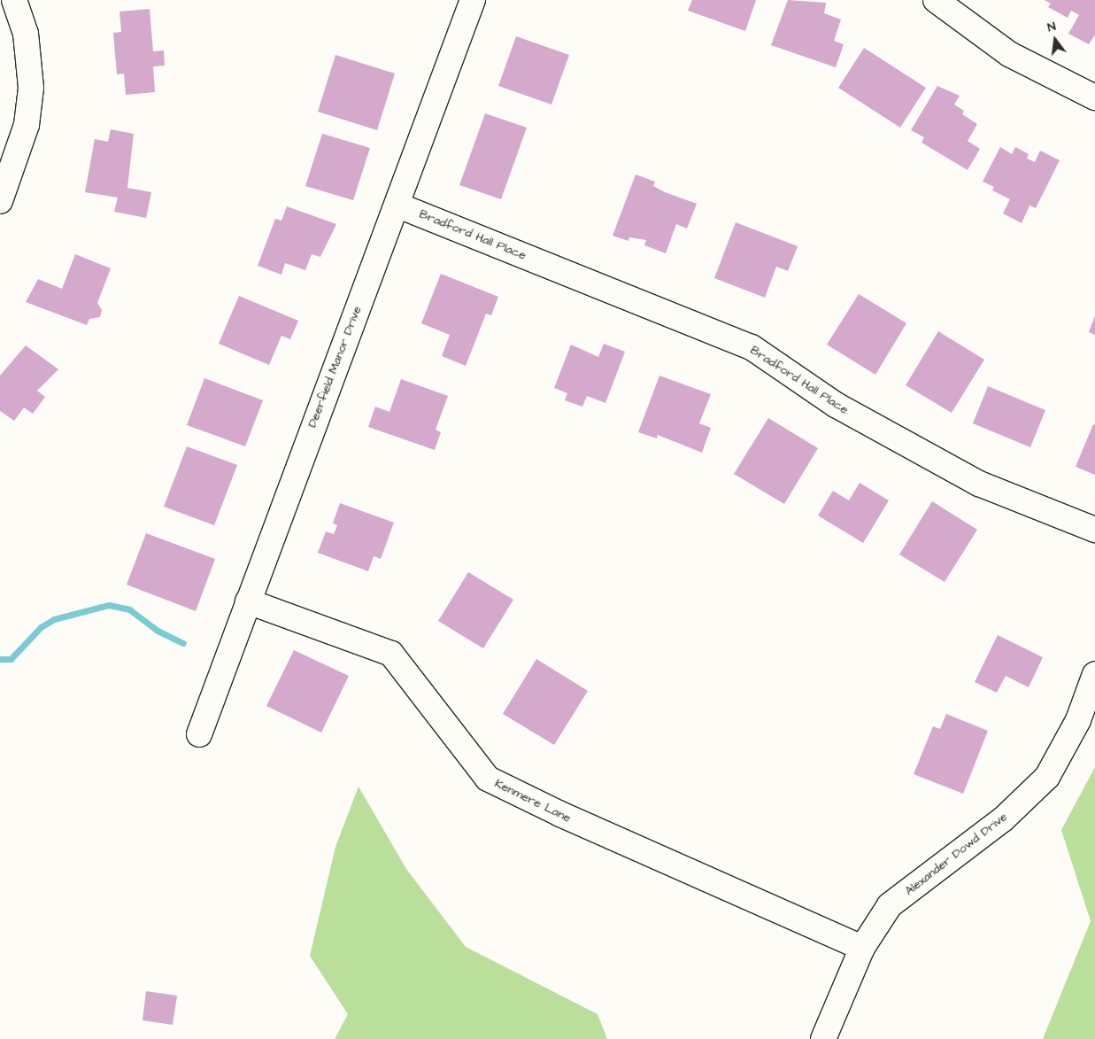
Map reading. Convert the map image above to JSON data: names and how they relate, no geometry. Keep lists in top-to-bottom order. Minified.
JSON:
{"streets":{"street":["Bradford Hall Place","Deerfield Manor Drive","Kenmere Lane","Alexander Dowd Drive"]},"crossings":[["Bradford Hall Place","Deerfield Manor Drive"],["Deerfield Manor Drive","Kenmere Lane"],["Kenmere Lane","Alexander Dowd Drive"]],"north":"top"}
